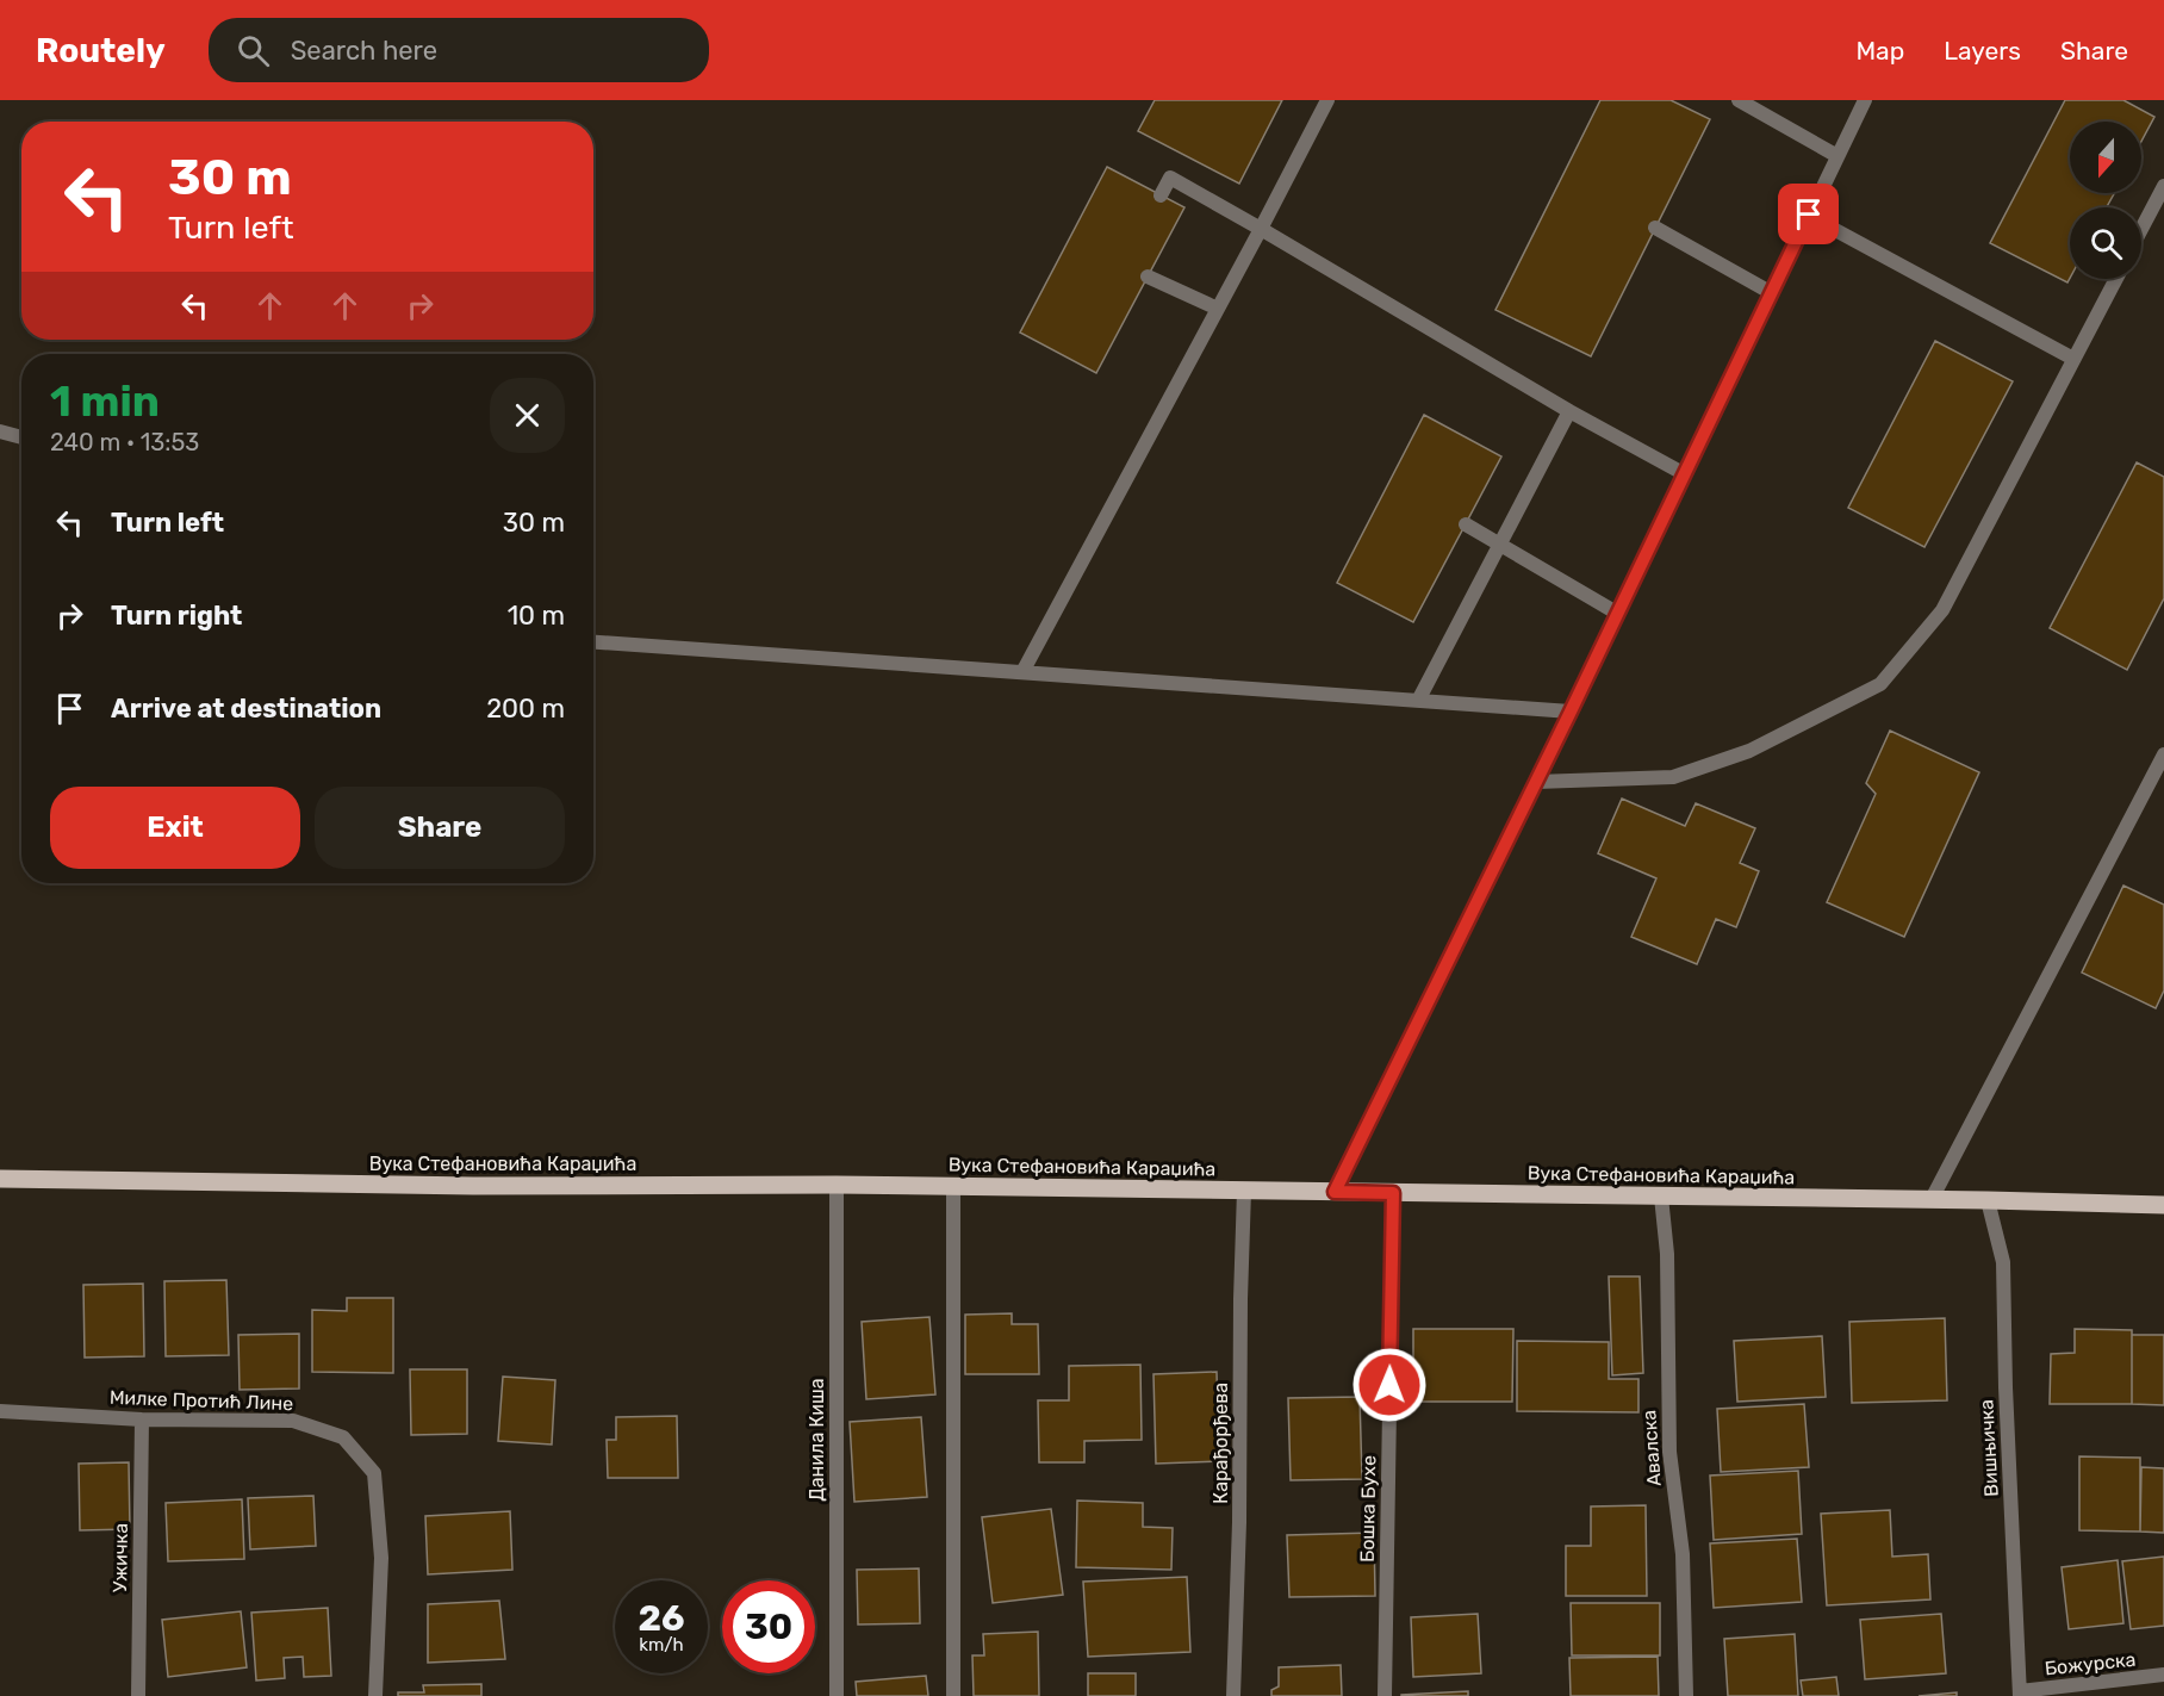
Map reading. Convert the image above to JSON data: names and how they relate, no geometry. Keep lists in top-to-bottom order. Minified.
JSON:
{"streets":{"main road":["Вука Стефановића Караџића"],"street":["Милке Протић Лине","Данила Киша","Карађорђева","Авалска","Вишњичка","Бошка Бухе","Ужичка","Божурска"]},"crossings":[["Вука Стефановића Караџића","Данила Киша"],["Вука Стефановића Караџића","Карађорђева"],["Вука Стефановића Караџића","Авалска"],["Вука Стефановића Караџића","Вишњичка"],["Вука Стефановића Караџића","Бошка Бухе"],["Милке Протић Лине","Ужичка"],["Вишњичка","Божурска"]],"north":"bottom","page":{"header":"Routely","search":"Search here","nav":["Map","Layers","Share"],"turn":["30 m","Turn left"],"heading":["1 min","240 m · 13:53"],"list":[{"name":"Turn left","value":"30 m"},{"name":"Turn right","value":"10 m"},{"name":"Arrive at destination","value":"200 m"}],"buttons":["Exit","Share"],"speed":"26 km/h","limit":"30"}}
